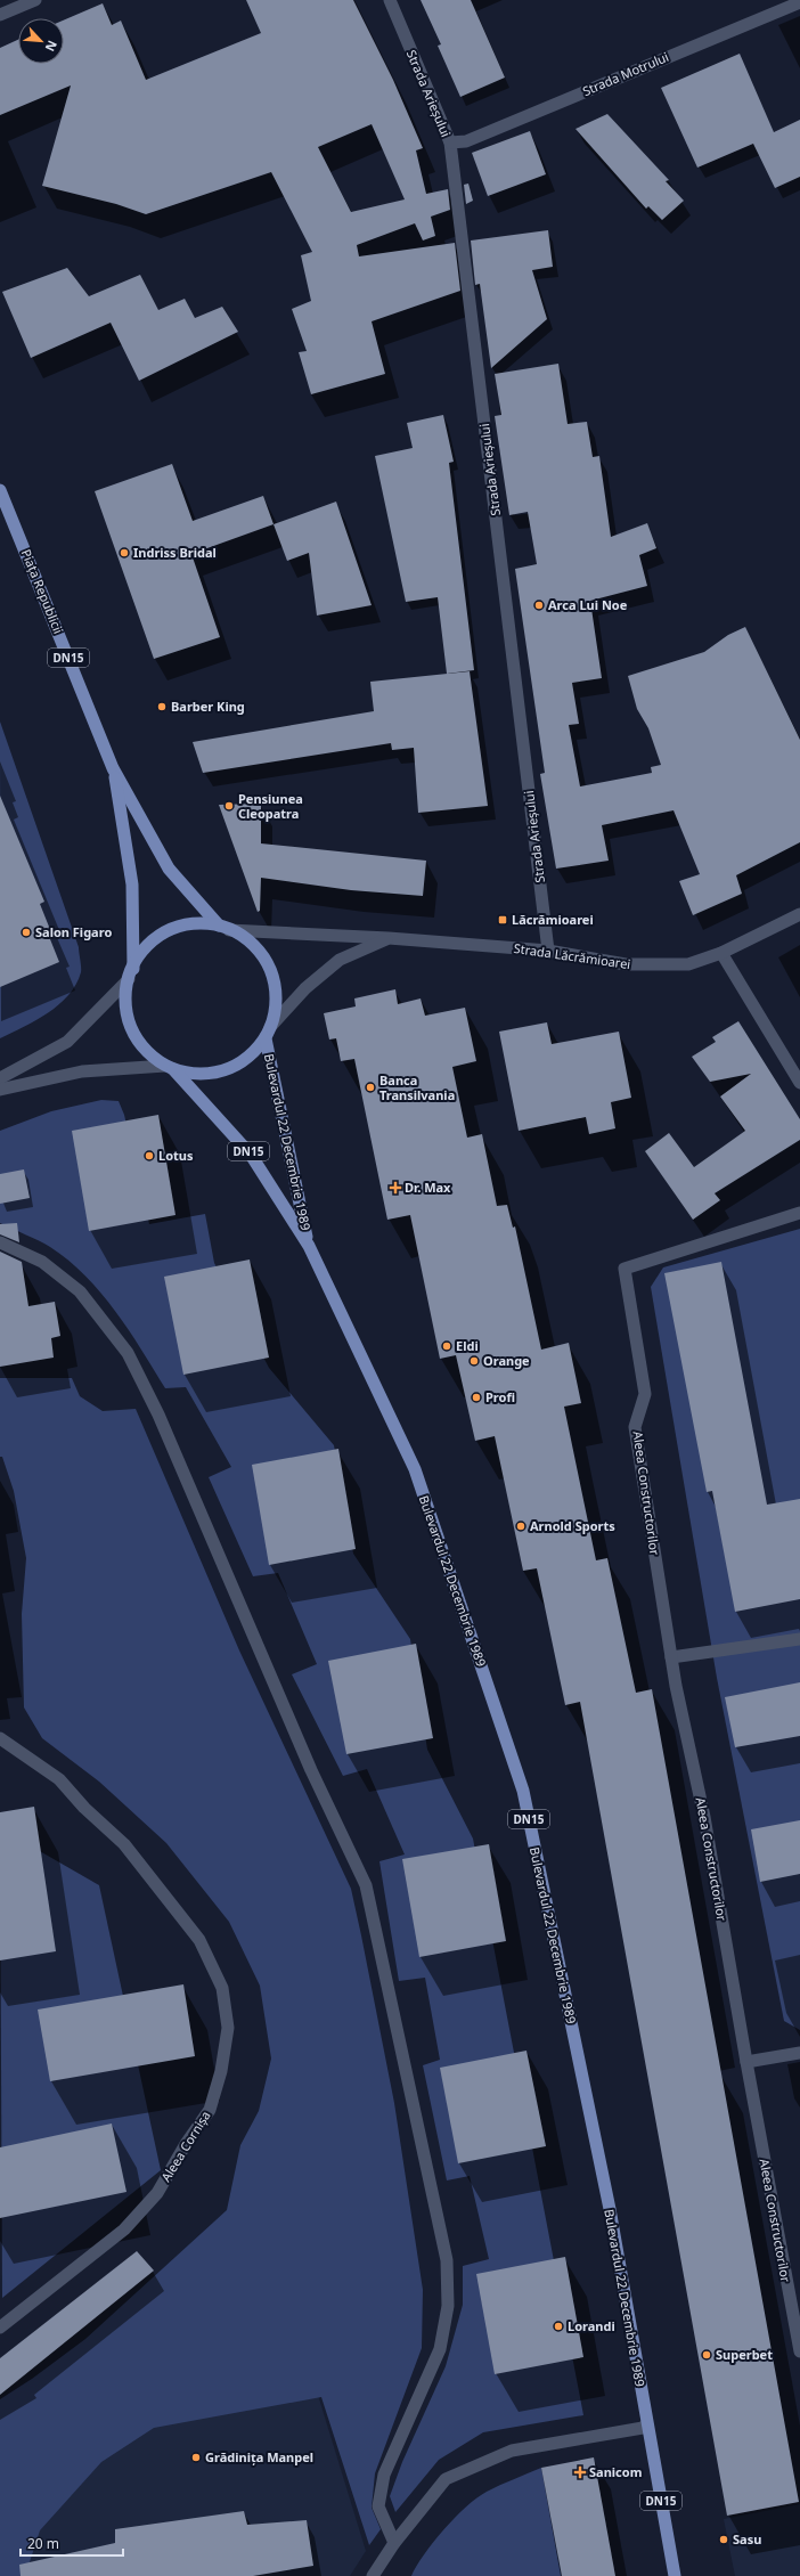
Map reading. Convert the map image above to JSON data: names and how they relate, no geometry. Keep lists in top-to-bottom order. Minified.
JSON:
{"streets":{"main road":["Piața Republicii","DN15","Bulevardul 22 Decembrie 1989"],"street":["Strada Motrului","Strada Arieșului","Strada Lăcrămioarei","Aleea Constructorilor","Aleea Cornișa"]},"crossings":[["Strada Motrului","Strada Arieșului"],["Strada Arieșului","Strada Lăcrămioarei"],["Piața Republicii","Strada Lăcrămioarei"],["Piața Republicii","Bulevardul 22 Decembrie 1989"],["Strada Lăcrămioarei","Bulevardul 22 Decembrie 1989"]],"places":{"other":["Indriss Bridal","Arca Lui Noe","Barber King","Pensiunea Cleopatra","Salon Figaro","Banca Transilvania","Lotus","Eldi","Orange","Profi","Arnold Sports","Lorandi","Superbet","Grădinița Manpel","Sasu"],"transit":["Lăcrămioarei"],"health":["Dr. Max","Sanicom"]},"scale_bar":"20 m","north":"bottom right"}
